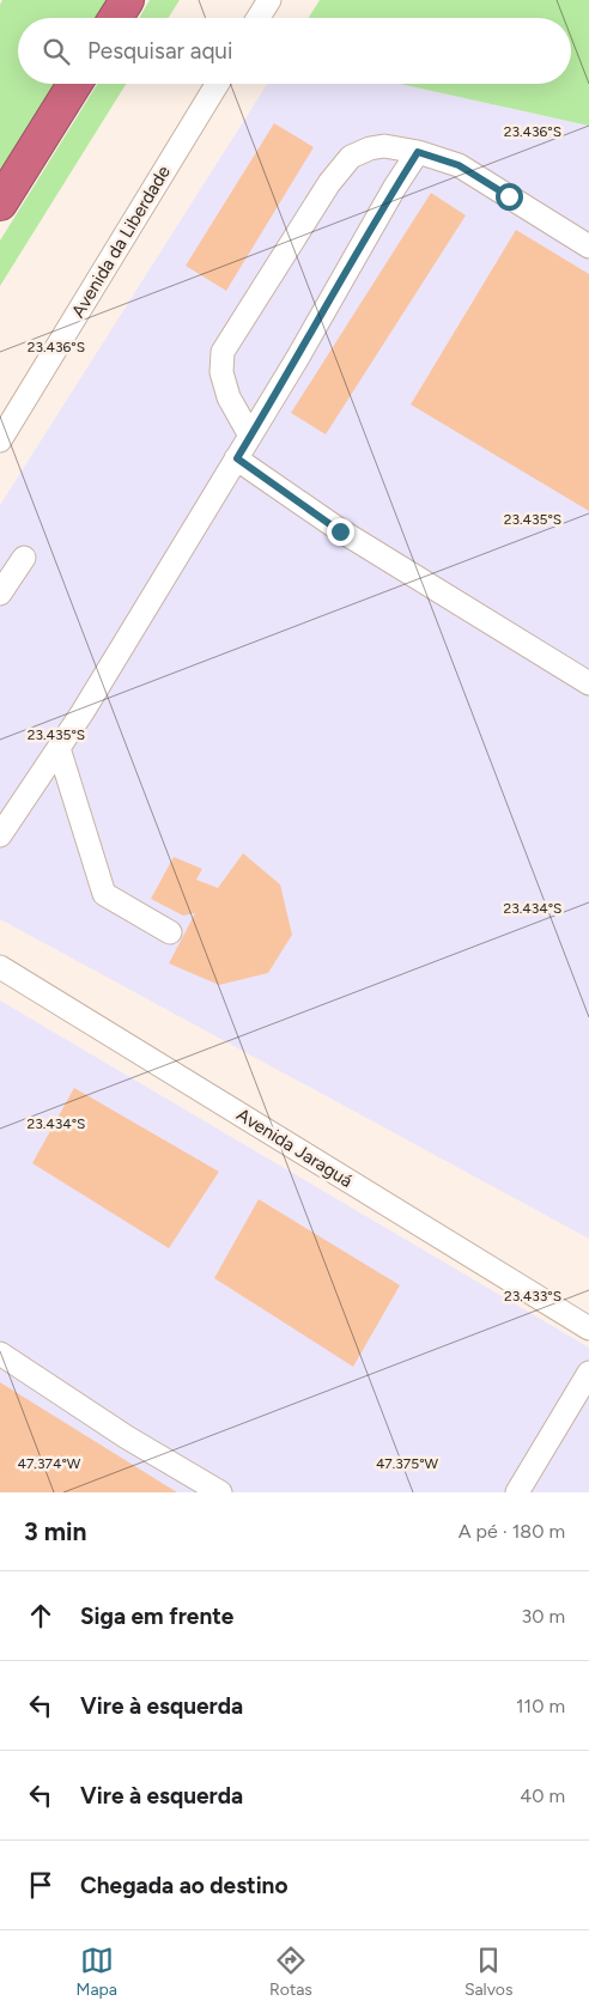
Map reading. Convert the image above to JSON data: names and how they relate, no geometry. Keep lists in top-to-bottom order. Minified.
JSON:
{"streets":{"street":["Avenida da Liberdade","Avenida Jaraguá"]},"page":{"search":"Pesquisar aqui","heading":["3 min","A pé · 180 m"],"list":[["Siga em frente","30 m"],["Vire à esquerda","110 m"],["Vire à esquerda","40 m"],"Chegada ao destino"],"nav":["Mapa","Rotas","Salvos"]},"coordinates":["23.436°S","23.435°S","23.434°S","23.433°S","47.374°W","47.375°W"]}
